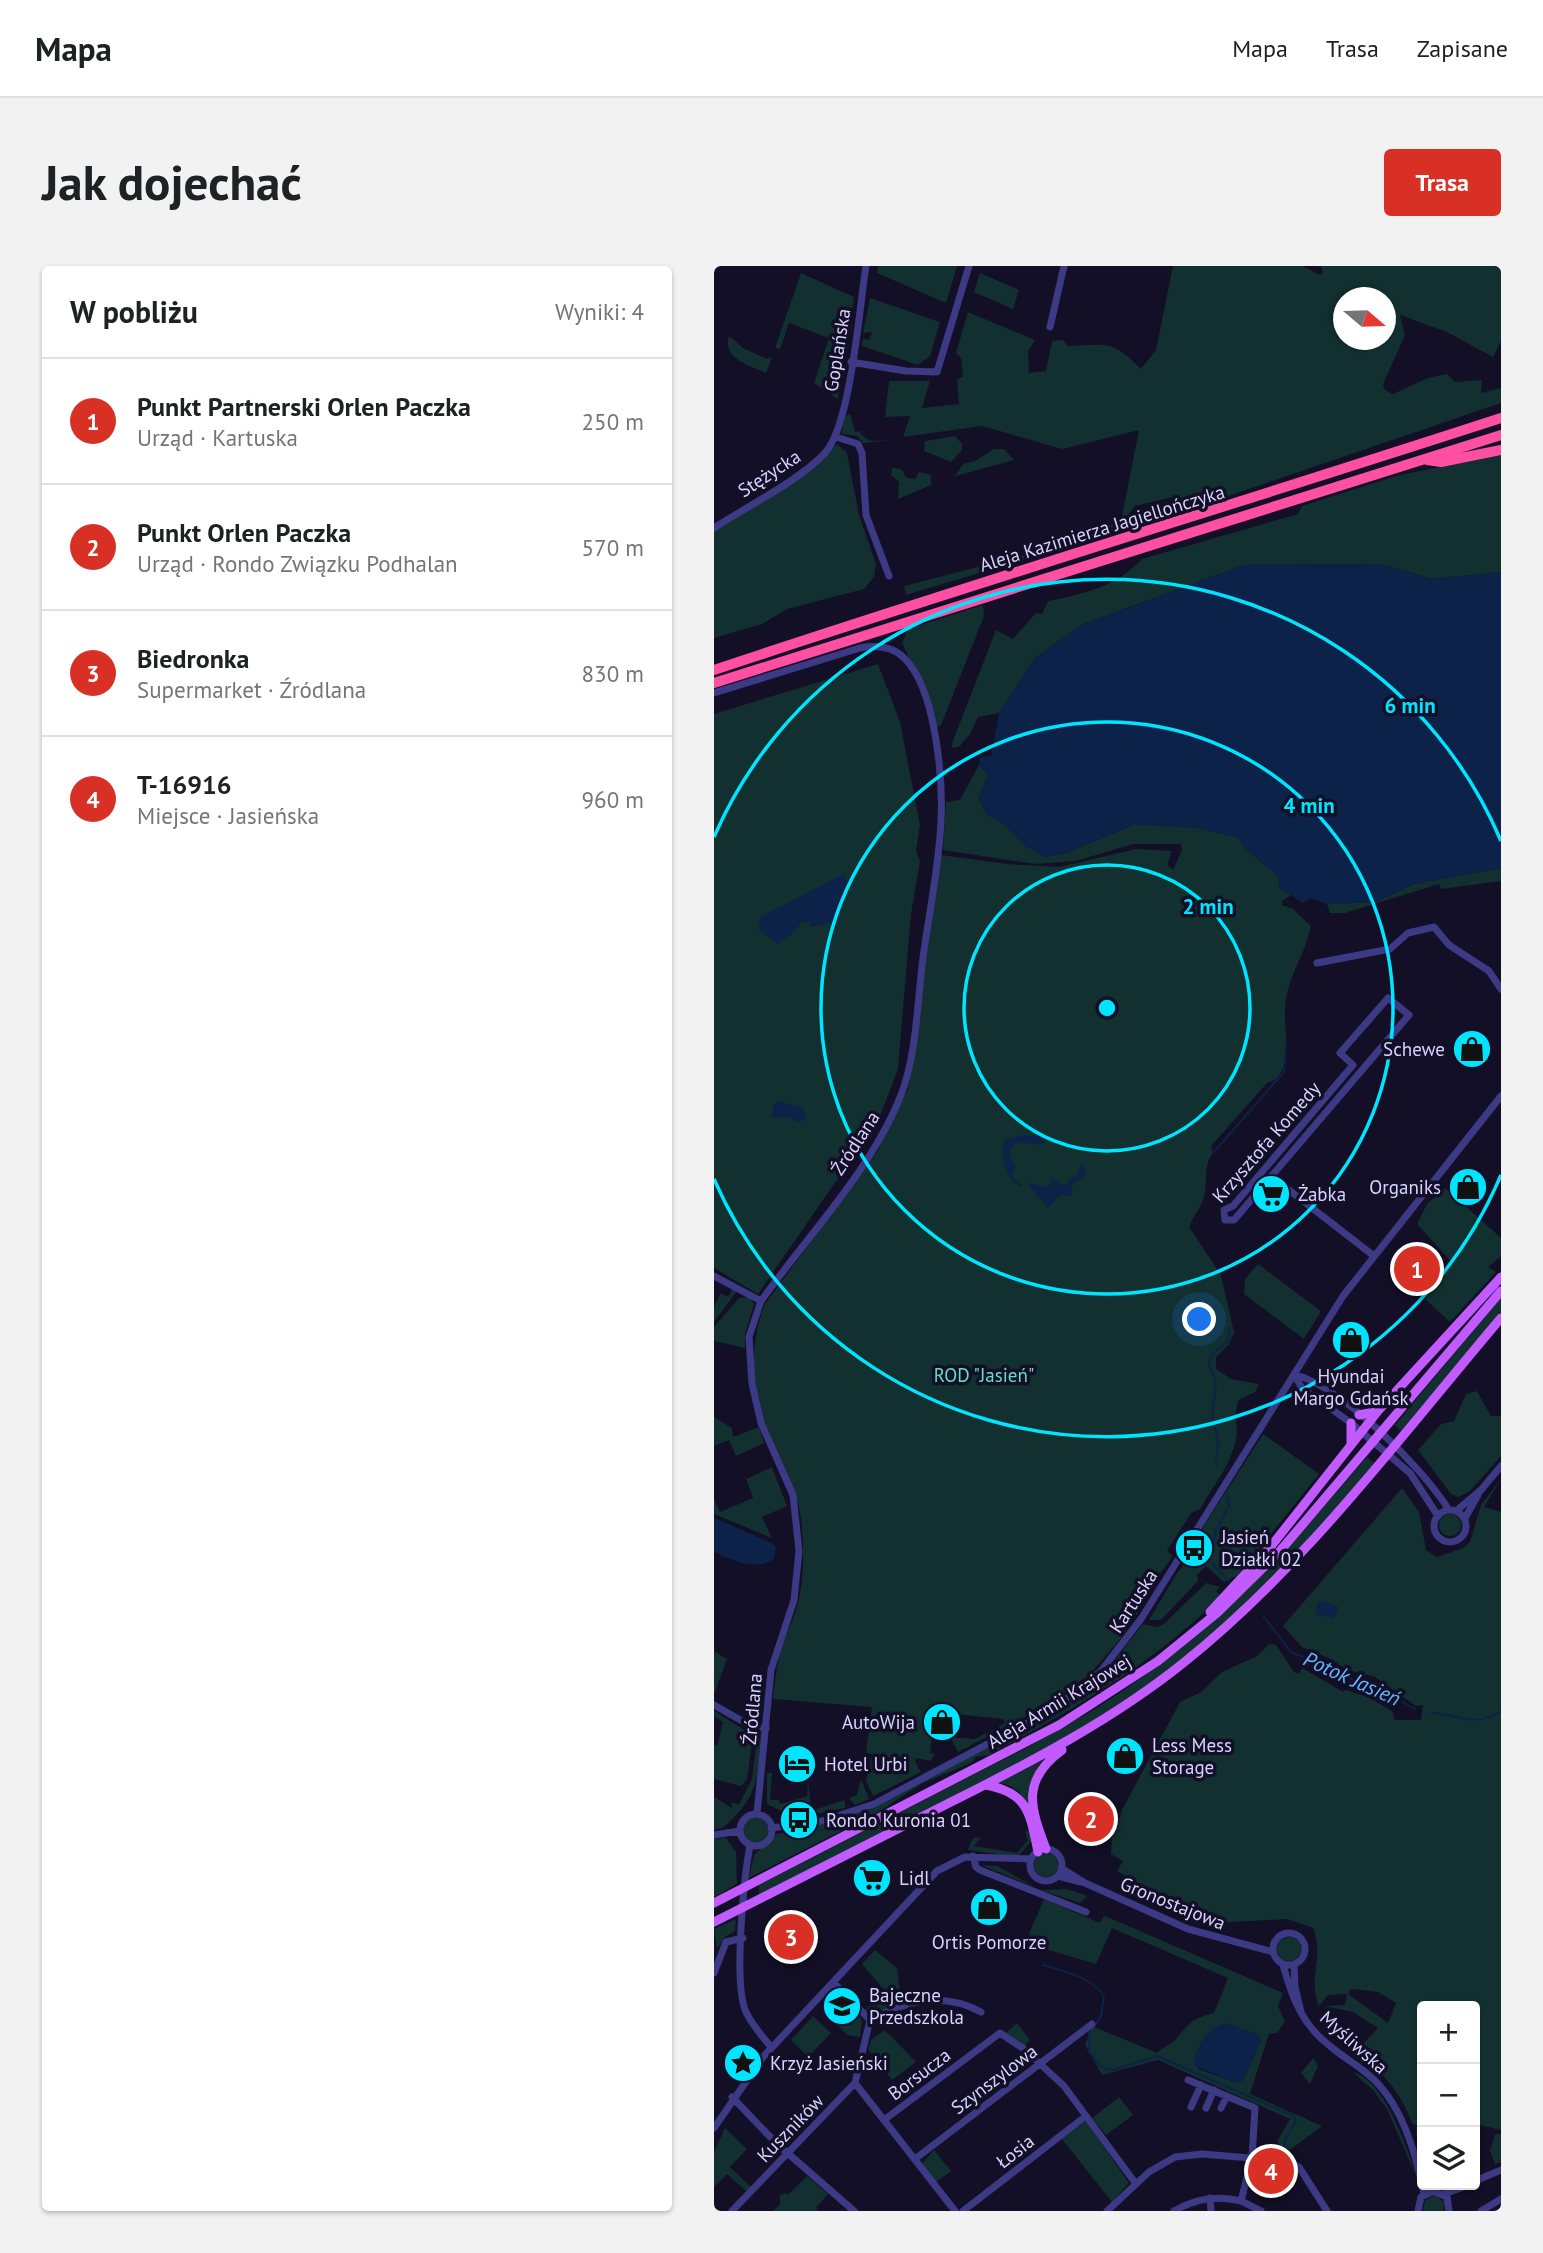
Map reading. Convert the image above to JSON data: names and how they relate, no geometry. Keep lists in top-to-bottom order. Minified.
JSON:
{"streets":{"highway":["Aleja Kazimierza Jagiellończyka"],"main road":["Aleja Armii Krajowej"],"street":["Goplańska","Stężycka","Krzysztofa Komedy","Źródlana","Kartuska","Gronostajowa","Myśliwska","Borsucza","Szynszylowa","Kuszników","Łosia"]},"crossings":[["Goplańska","Stężycka"],["Krzysztofa Komedy","Kartuska"],["Źródlana","Kartuska"],["Gronostajowa","Myśliwska"],["Borsucza","Szynszylowa"],["Borsucza","Kuszników"]],"water":["Potok Jasień"],"parks":["ROD \"Jasień\""],"places":{"shop":["Schewe","Organiks","Hyundai Margo Gdańsk","AutoWija","Less Mess Storage","Ortis Pomorze"],"supermarket":["Żabka","Lidl"],"bus stop":["Jasień Działki 02","Rondo Kuronia 01"],"hotel":["Hotel Urbi"],"school or university":["Bajeczne Przedszkola"],"place":["Krzyż Jasieński"]},"north":"right","page":{"header":"Mapa","nav":["Mapa","Trasa","Zapisane"],"buttons":"Trasa","title":"Jak dojechać","heading":["W pobliżu","Wyniki: 4"],"list":[{"mark":"1","name":"Punkt Partnerski Orlen Paczka","note":"Urząd · Kartuska","value":"250 m"},{"mark":"2","name":"Punkt Orlen Paczka","note":"Urząd · Rondo Związku Podhalan","value":"570 m"},{"mark":"3","name":"Biedronka","note":"Supermarket · Źródlana","value":"830 m"},{"mark":"4","name":"T-16916","note":"Miejsce · Jasieńska","value":"960 m"}],"pins":["1","2","3","4"],"map_buttons":["+","−"]},"rings":["6 min","4 min","2 min"]}
